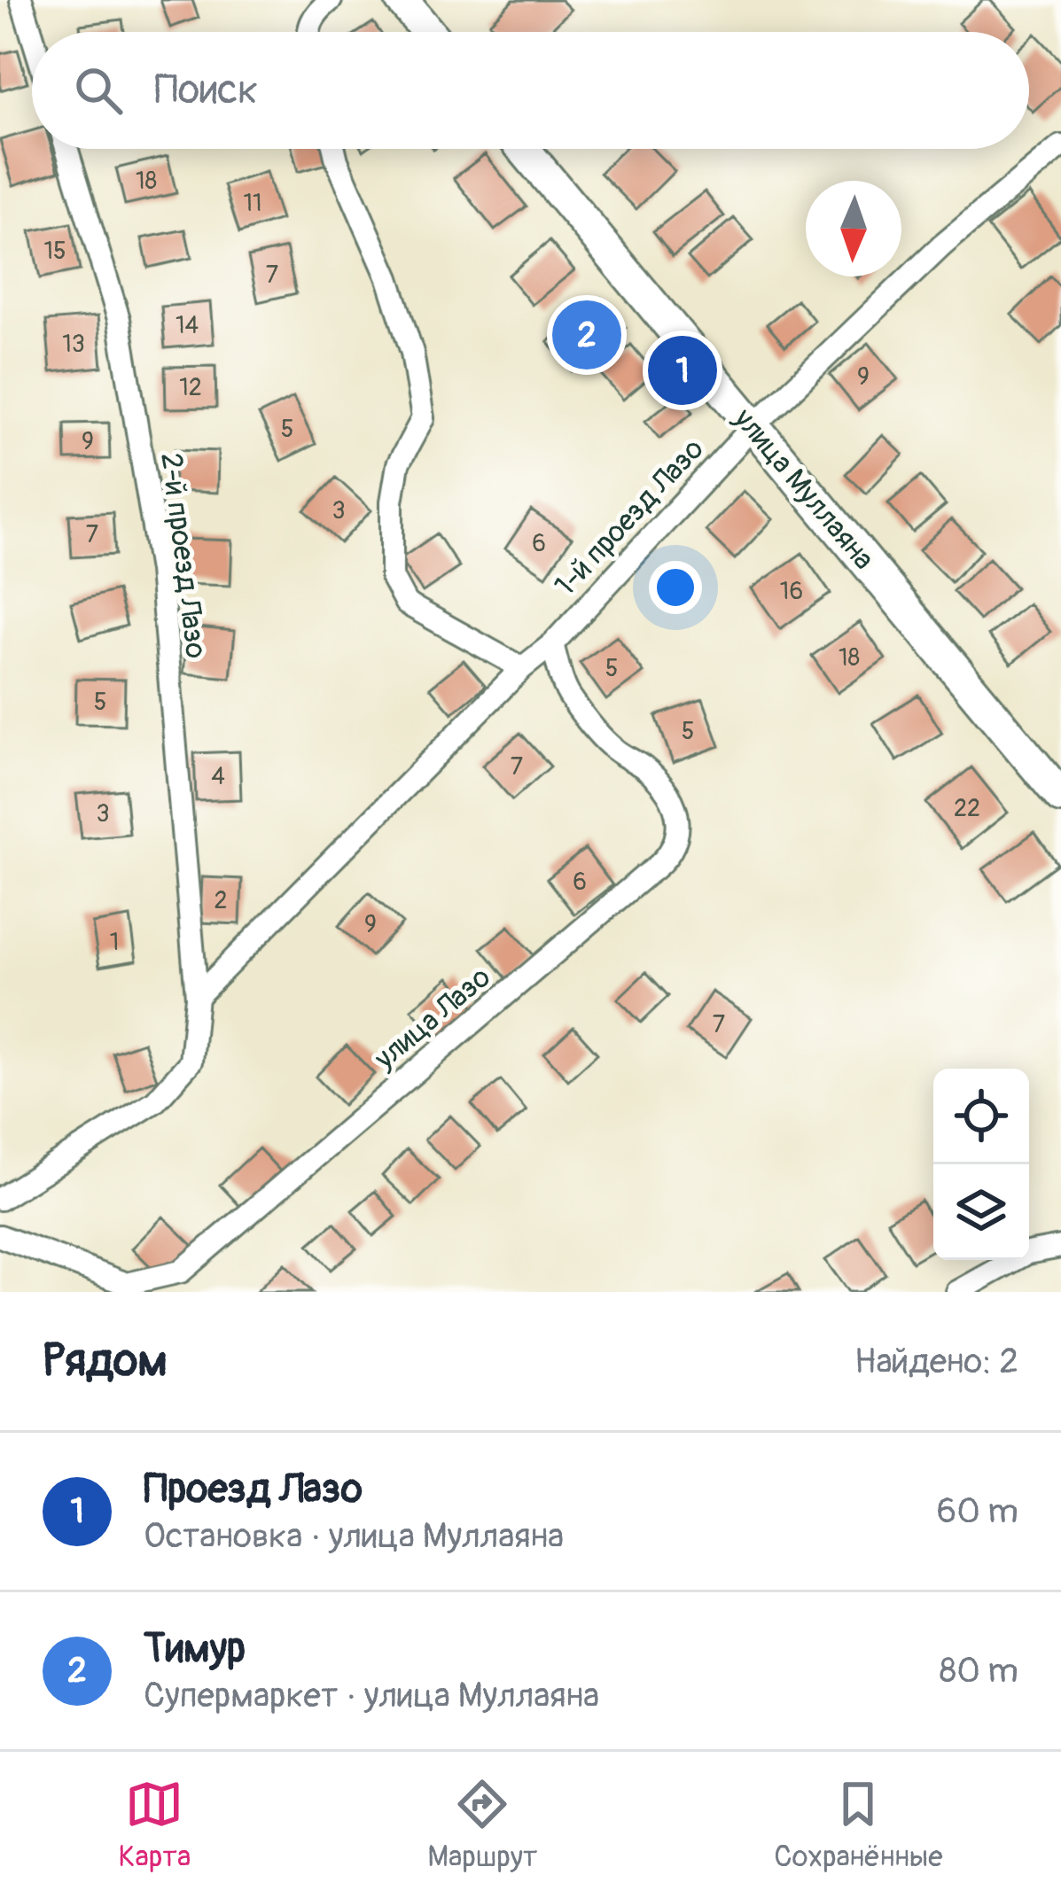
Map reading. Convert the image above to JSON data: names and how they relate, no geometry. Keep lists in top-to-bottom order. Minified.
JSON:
{"streets":{"main road":["улица Муллаяна"],"street":["1-й проезд Лазо","2-й проезд Лазо","улица Лазо"]},"crossings":[["улица Муллаяна","1-й проезд Лазо"],["1-й проезд Лазо","2-й проезд Лазо"],["1-й проезд Лазо","улица Лазо"]],"house_numbers":["18","11","15","7","14","13","9","12","5","9","3","7","6","16","18","5","5","5","7","4","22","3","6","2","9","1","7"],"north":"bottom","page":{"search":"Поиск","pins":["2","1"],"heading":["Рядом","Найдено: 2"],"list":[{"mark":"1","name":"Проезд Лазо","note":"Остановка · улица Муллаяна","value":"60 m"},{"mark":"2","name":"Тимур","note":"Супермаркет · улица Муллаяна","value":"80 m"}],"nav":["Карта","Маршрут","Сохранённые"]}}
